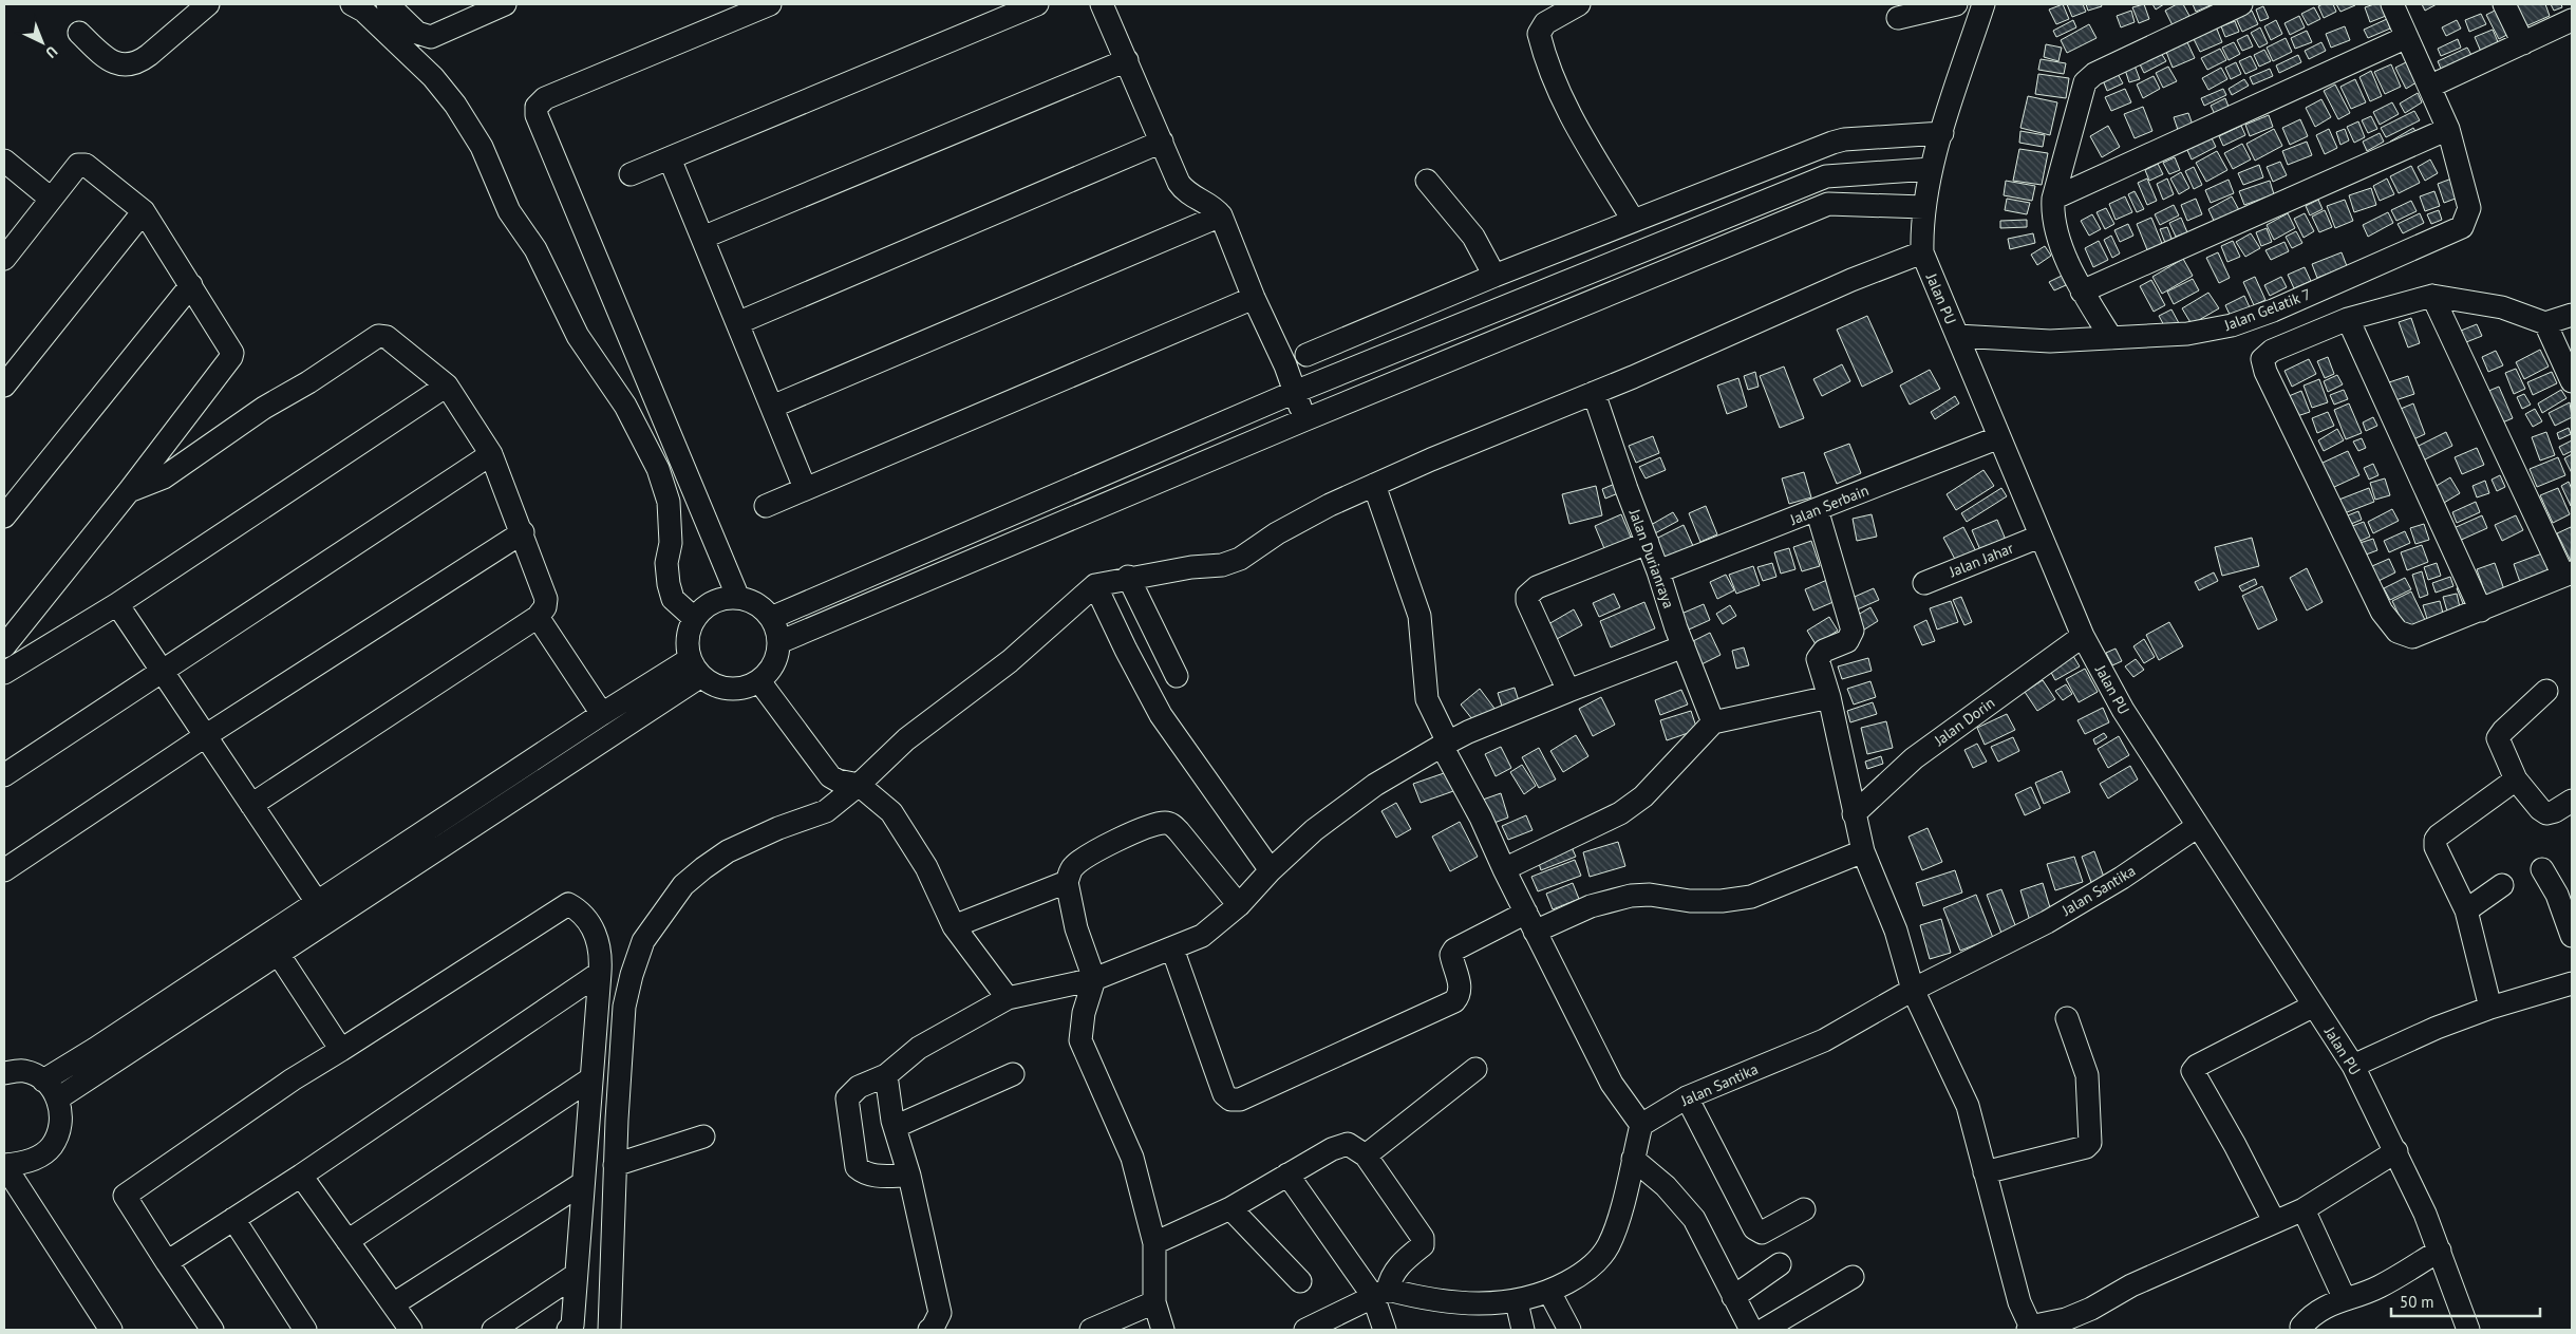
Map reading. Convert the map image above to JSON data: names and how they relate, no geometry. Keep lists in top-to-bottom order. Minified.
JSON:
{"streets":{"street":["Jalan PU","Jalan Gelatik 7","Jalan Serbain","Jalan Durianraya","Jalan Jahar","Jalan Dorin","Jalan Santika"]},"crossings":[["Jalan PU","Jalan Gelatik 7"],["Jalan PU","Jalan Serbain"],["Jalan PU","Jalan Jahar"],["Jalan PU","Jalan Dorin"],["Jalan PU","Jalan Santika"],["Jalan Serbain","Jalan Durianraya"]],"scale_bar":"50 m","north":"bottom right"}
